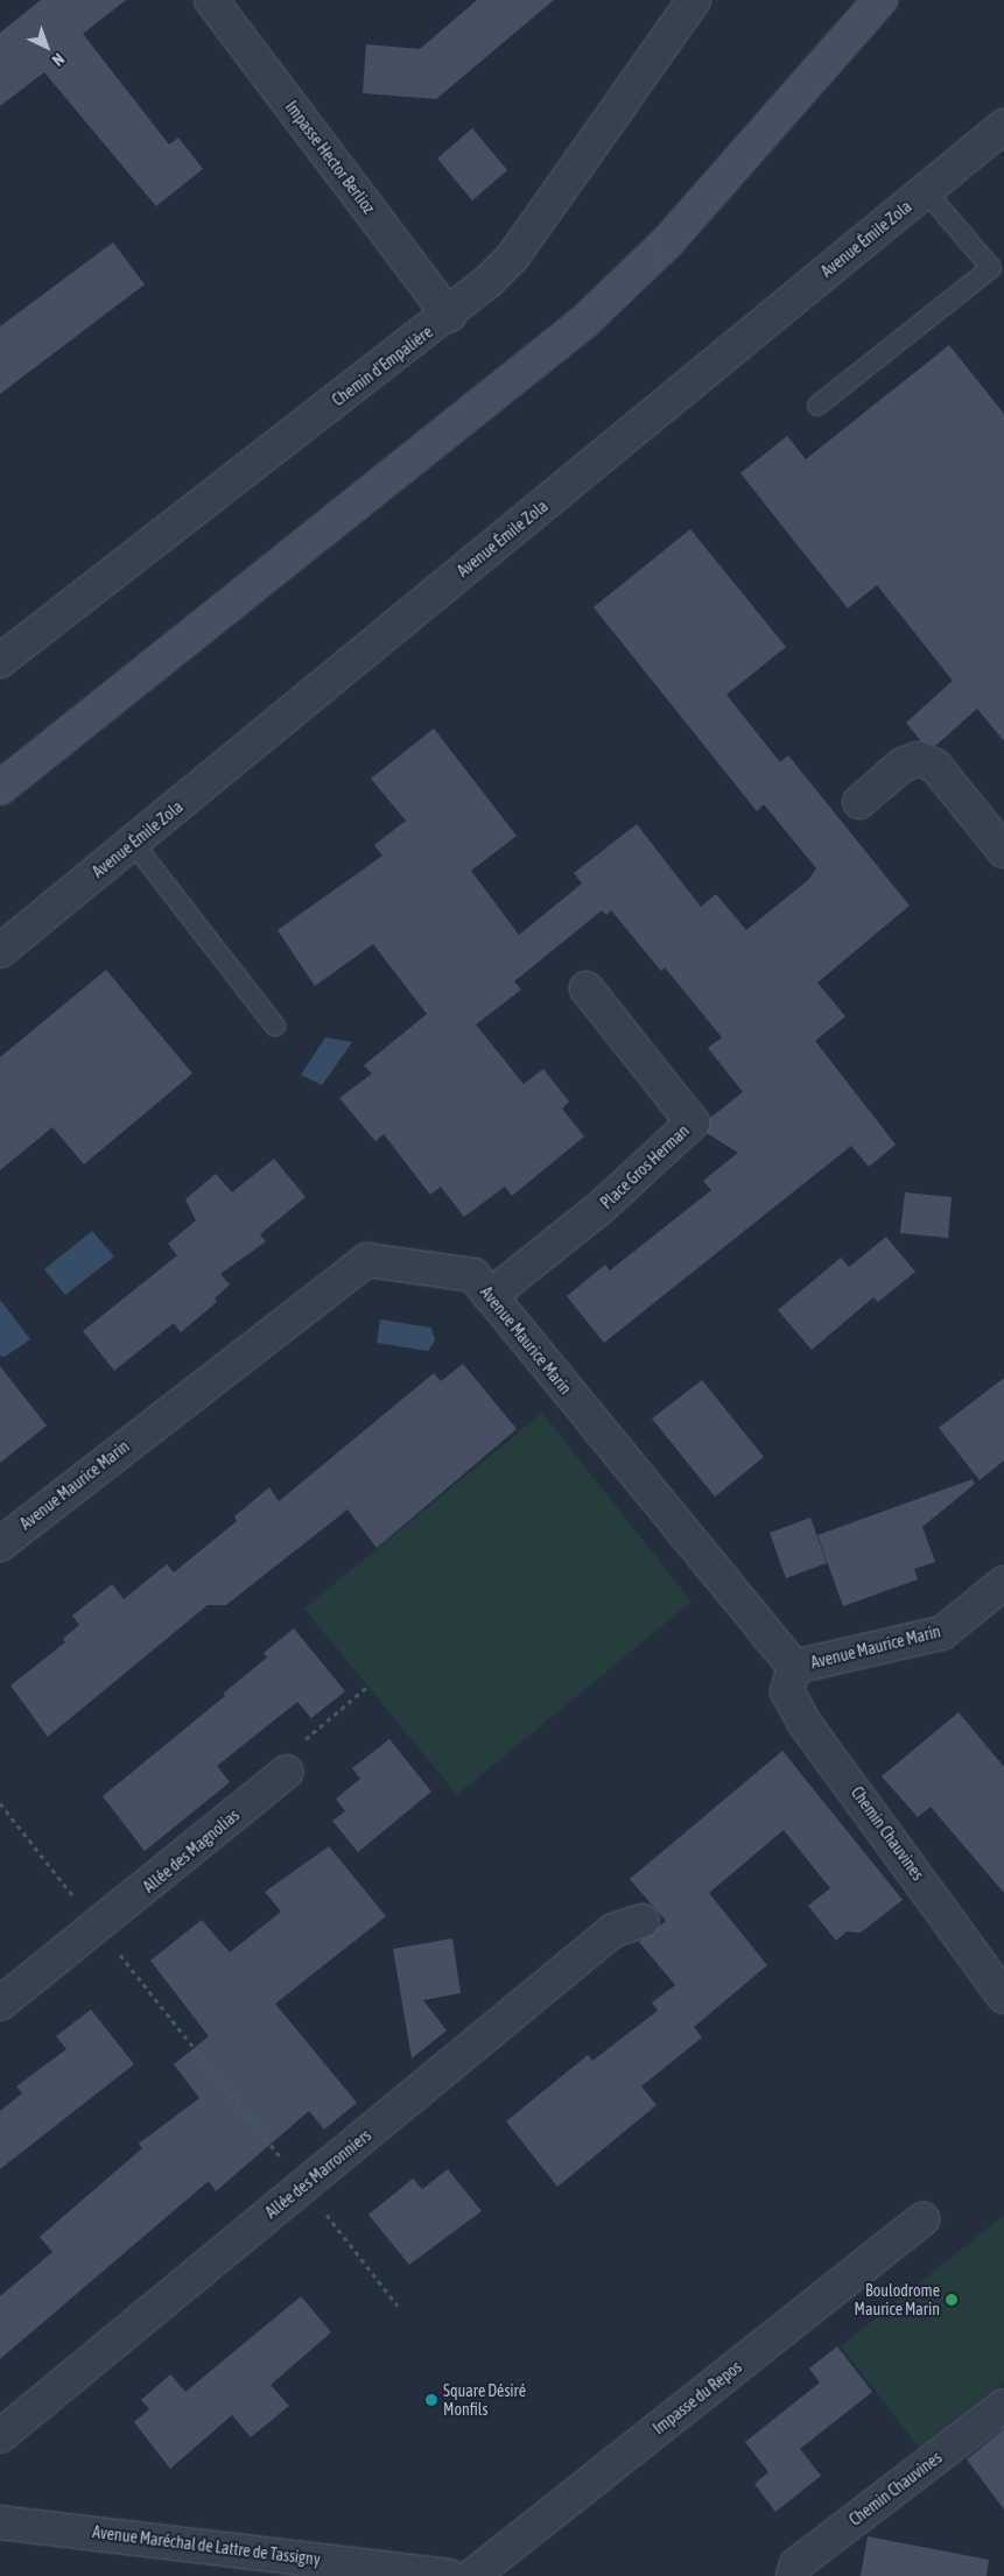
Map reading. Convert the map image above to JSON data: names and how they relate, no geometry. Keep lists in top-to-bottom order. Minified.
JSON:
{"streets":{"street":["Impasse Hector Berlioz","Avenue Émile Zola","Chemin d'Empalière","Place Gros Herman","Avenue Maurice Marin","Chemin Chauvines","Allée des Magnolias","Allée des Marronniers","Impasse du Repos","Avenue Maréchal de Lattre de Tassigny"]},"crossings":[["Impasse Hector Berlioz","Chemin d'Empalière"],["Place Gros Herman","Avenue Maurice Marin"],["Avenue Maurice Marin","Chemin Chauvines"]],"places":["Boulodrome Maurice Marin","Square Désiré Monfils"],"north":"bottom right"}
